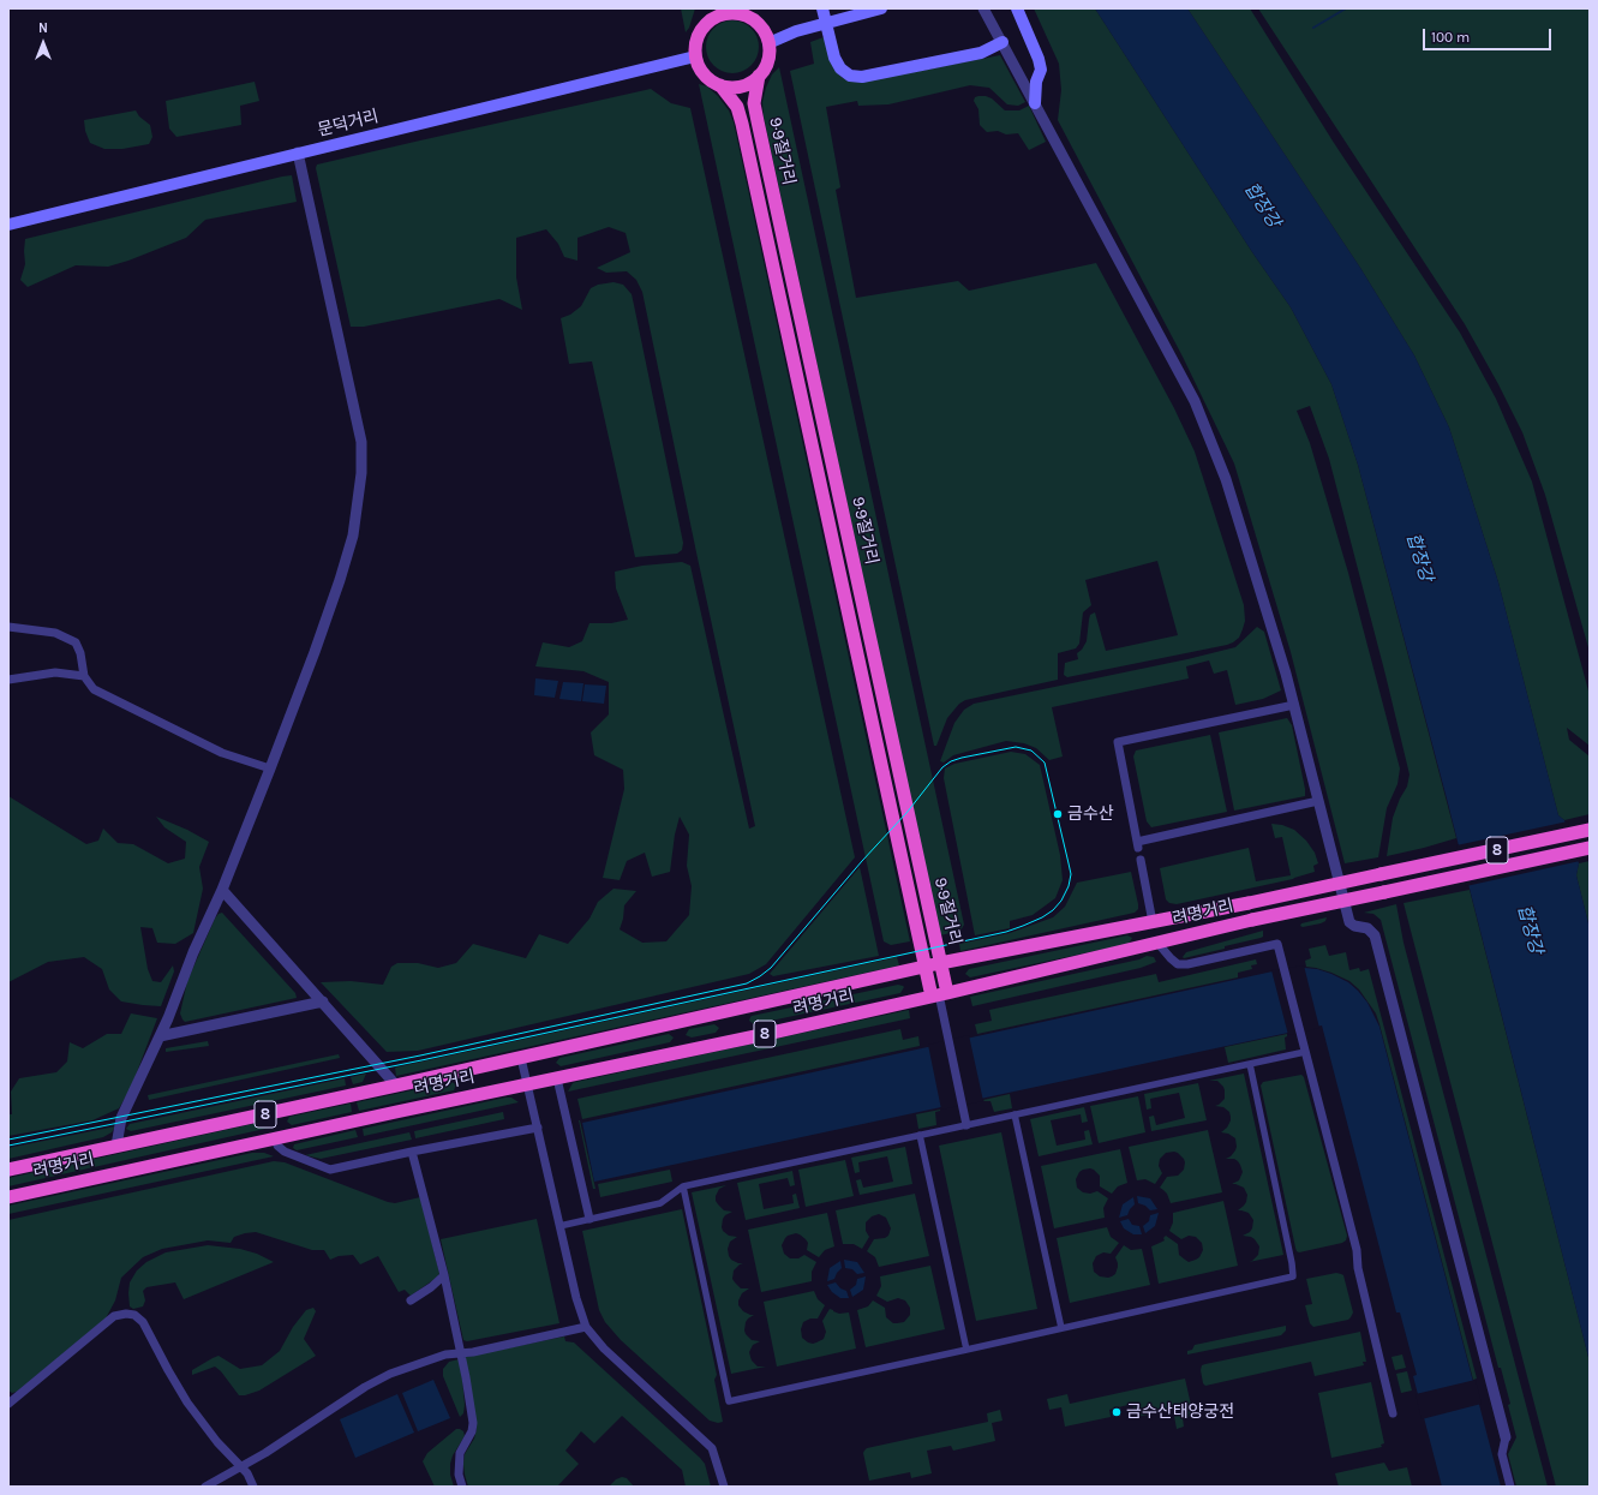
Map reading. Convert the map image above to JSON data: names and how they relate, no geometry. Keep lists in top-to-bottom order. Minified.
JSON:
{"streets":{"highway":["9·9절거리","8","려명거리"],"main road":["문덕거리"]},"crossings":[["문덕거리","9·9절거리"],["9·9절거리","려명거리"]],"water":["합장강"],"places":["금수산","금수산태양궁전"],"scale_bar":"100 m","north":"top"}
